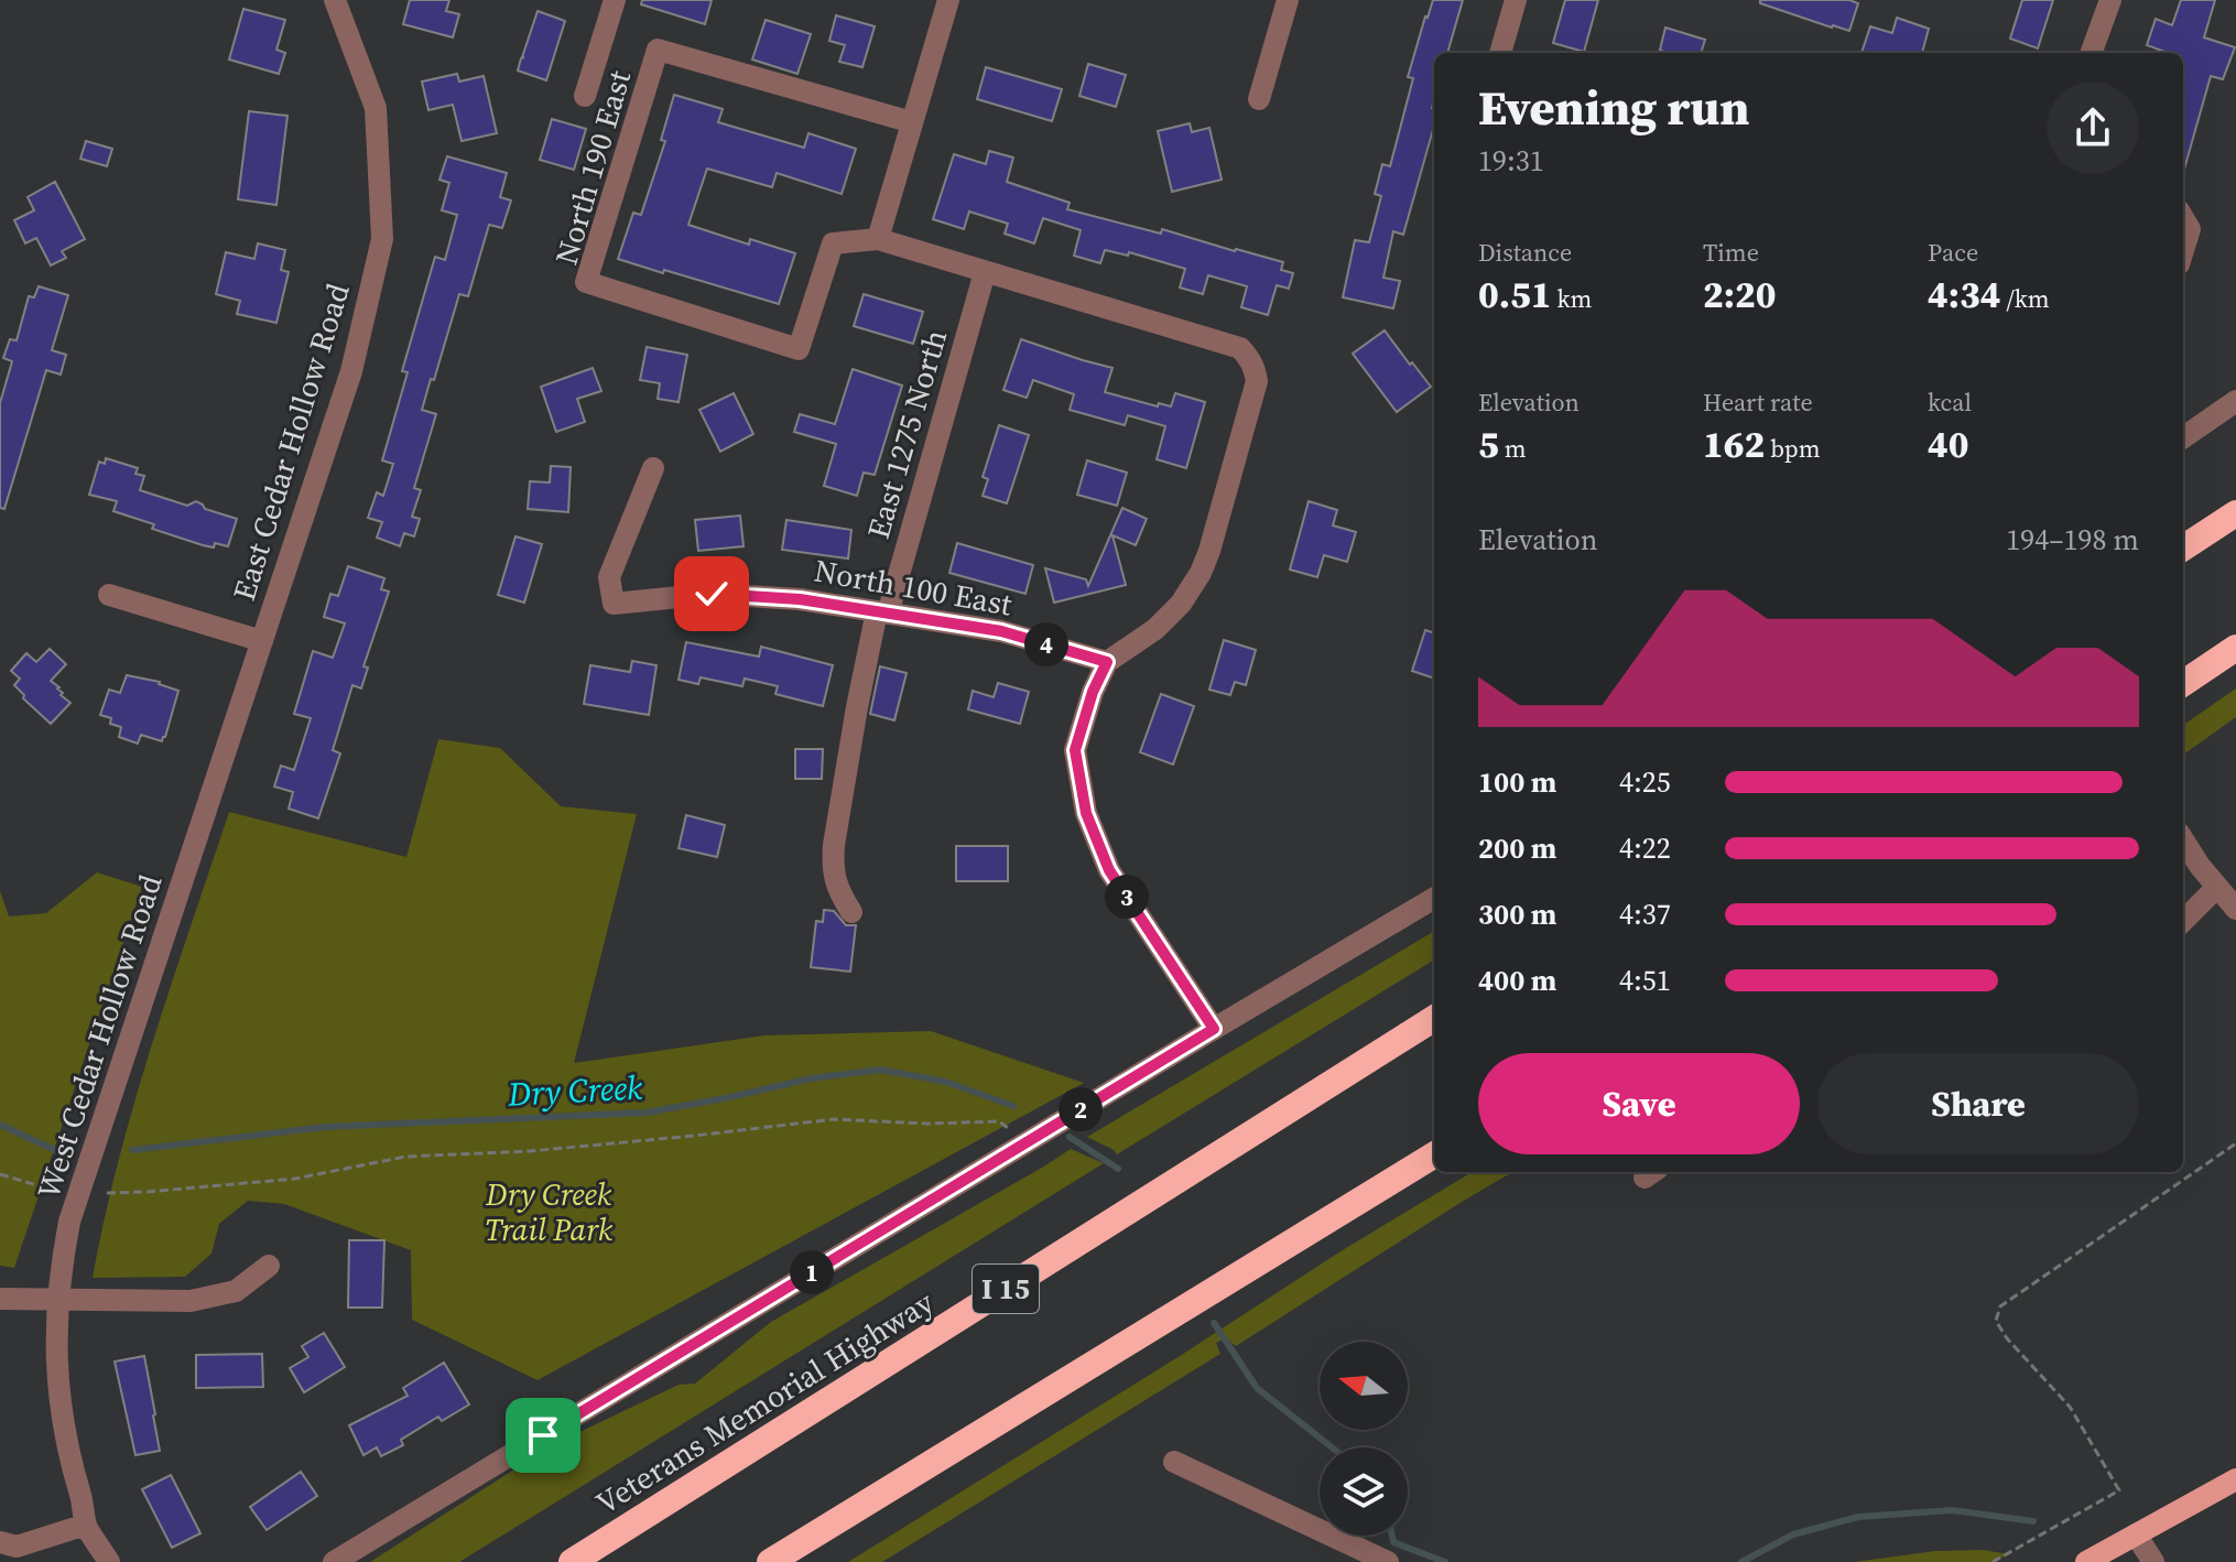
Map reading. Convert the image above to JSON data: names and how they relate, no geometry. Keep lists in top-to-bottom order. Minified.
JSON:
{"streets":{"highway":["I 15","Veterans Memorial Highway"],"street":["North 190 East","East 1275 North","East Cedar Hollow Road","North 100 East","West Cedar Hollow Road"]},"crossings":[["North 190 East","East 1275 North"],["North 190 East","North 100 East"],["East 1275 North","North 100 East"],["East Cedar Hollow Road","West Cedar Hollow Road"]],"water":["Dry Creek"],"parks":["Dry Creek Trail Park"],"north":"left","page":{"heading":["Evening run","19:31"],"stats":[["Distance","0.51 km"],["Time","2:20"],["Pace","4:34 /km"],["Elevation","5 m"],["Heart rate","162 bpm"],["kcal","40"]],"chart":["Elevation","194–198 m"],"pins":["4","3","2","1"],"list":[{"name":"100 m","note":"4:25"},{"name":"200 m","note":"4:22"},{"name":"300 m","note":"4:37"},{"name":"400 m","note":"4:51"}],"buttons":["Save","Share"]}}
